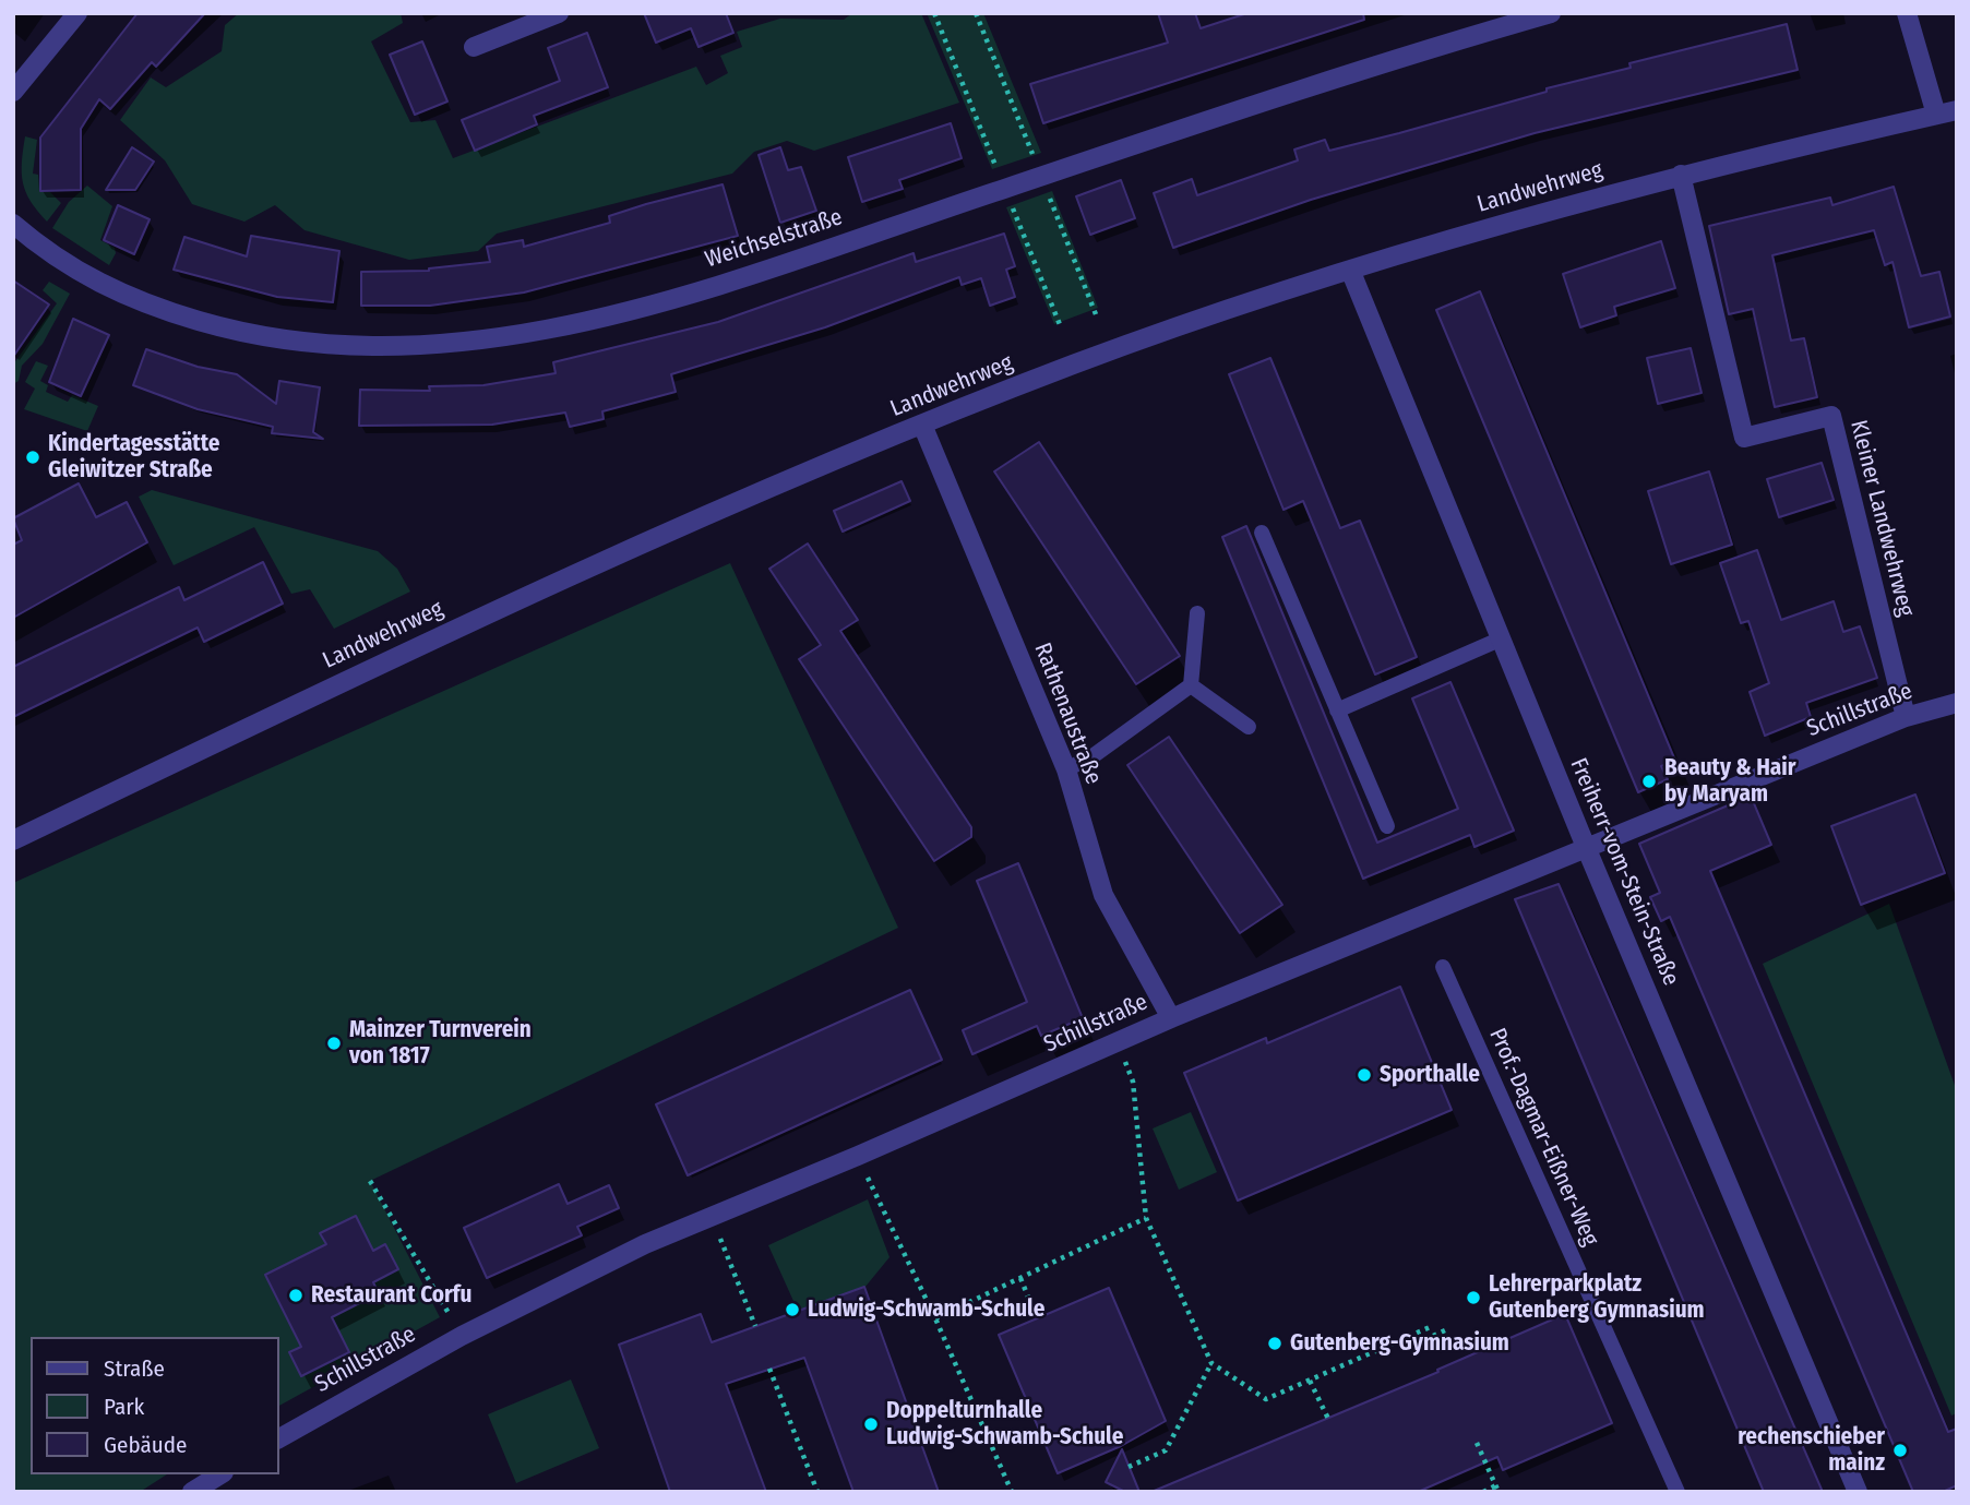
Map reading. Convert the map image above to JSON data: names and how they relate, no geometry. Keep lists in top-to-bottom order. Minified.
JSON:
{"streets":{"street":["Landwehrweg","Weichselstraße","Kleiner Landwehrweg","Schillstraße","Rathenaustraße","Freiherr-vom-Stein-Straße"],"lane":["Prof.-Dagmar-Eißner-Weg"]},"crossings":[["Landwehrweg","Kleiner Landwehrweg"],["Landwehrweg","Rathenaustraße"],["Landwehrweg","Freiherr-vom-Stein-Straße"],["Kleiner Landwehrweg","Schillstraße"],["Schillstraße","Rathenaustraße"],["Schillstraße","Freiherr-vom-Stein-Straße"]],"places":["Kindertagesstätte Gleiwitzer Straße","Beauty & Hair by Maryam","Mainzer Turnverein von 1817","Sporthalle","Restaurant Corfu","Lehrerparkplatz Gutenberg Gymnasium","Ludwig-Schwamb-Schule","Gutenberg-Gymnasium","Doppelturnhalle Ludwig-Schwamb-Schule","rechenschieber mainz"],"legend":["Straße","Park","Gebäude"]}
